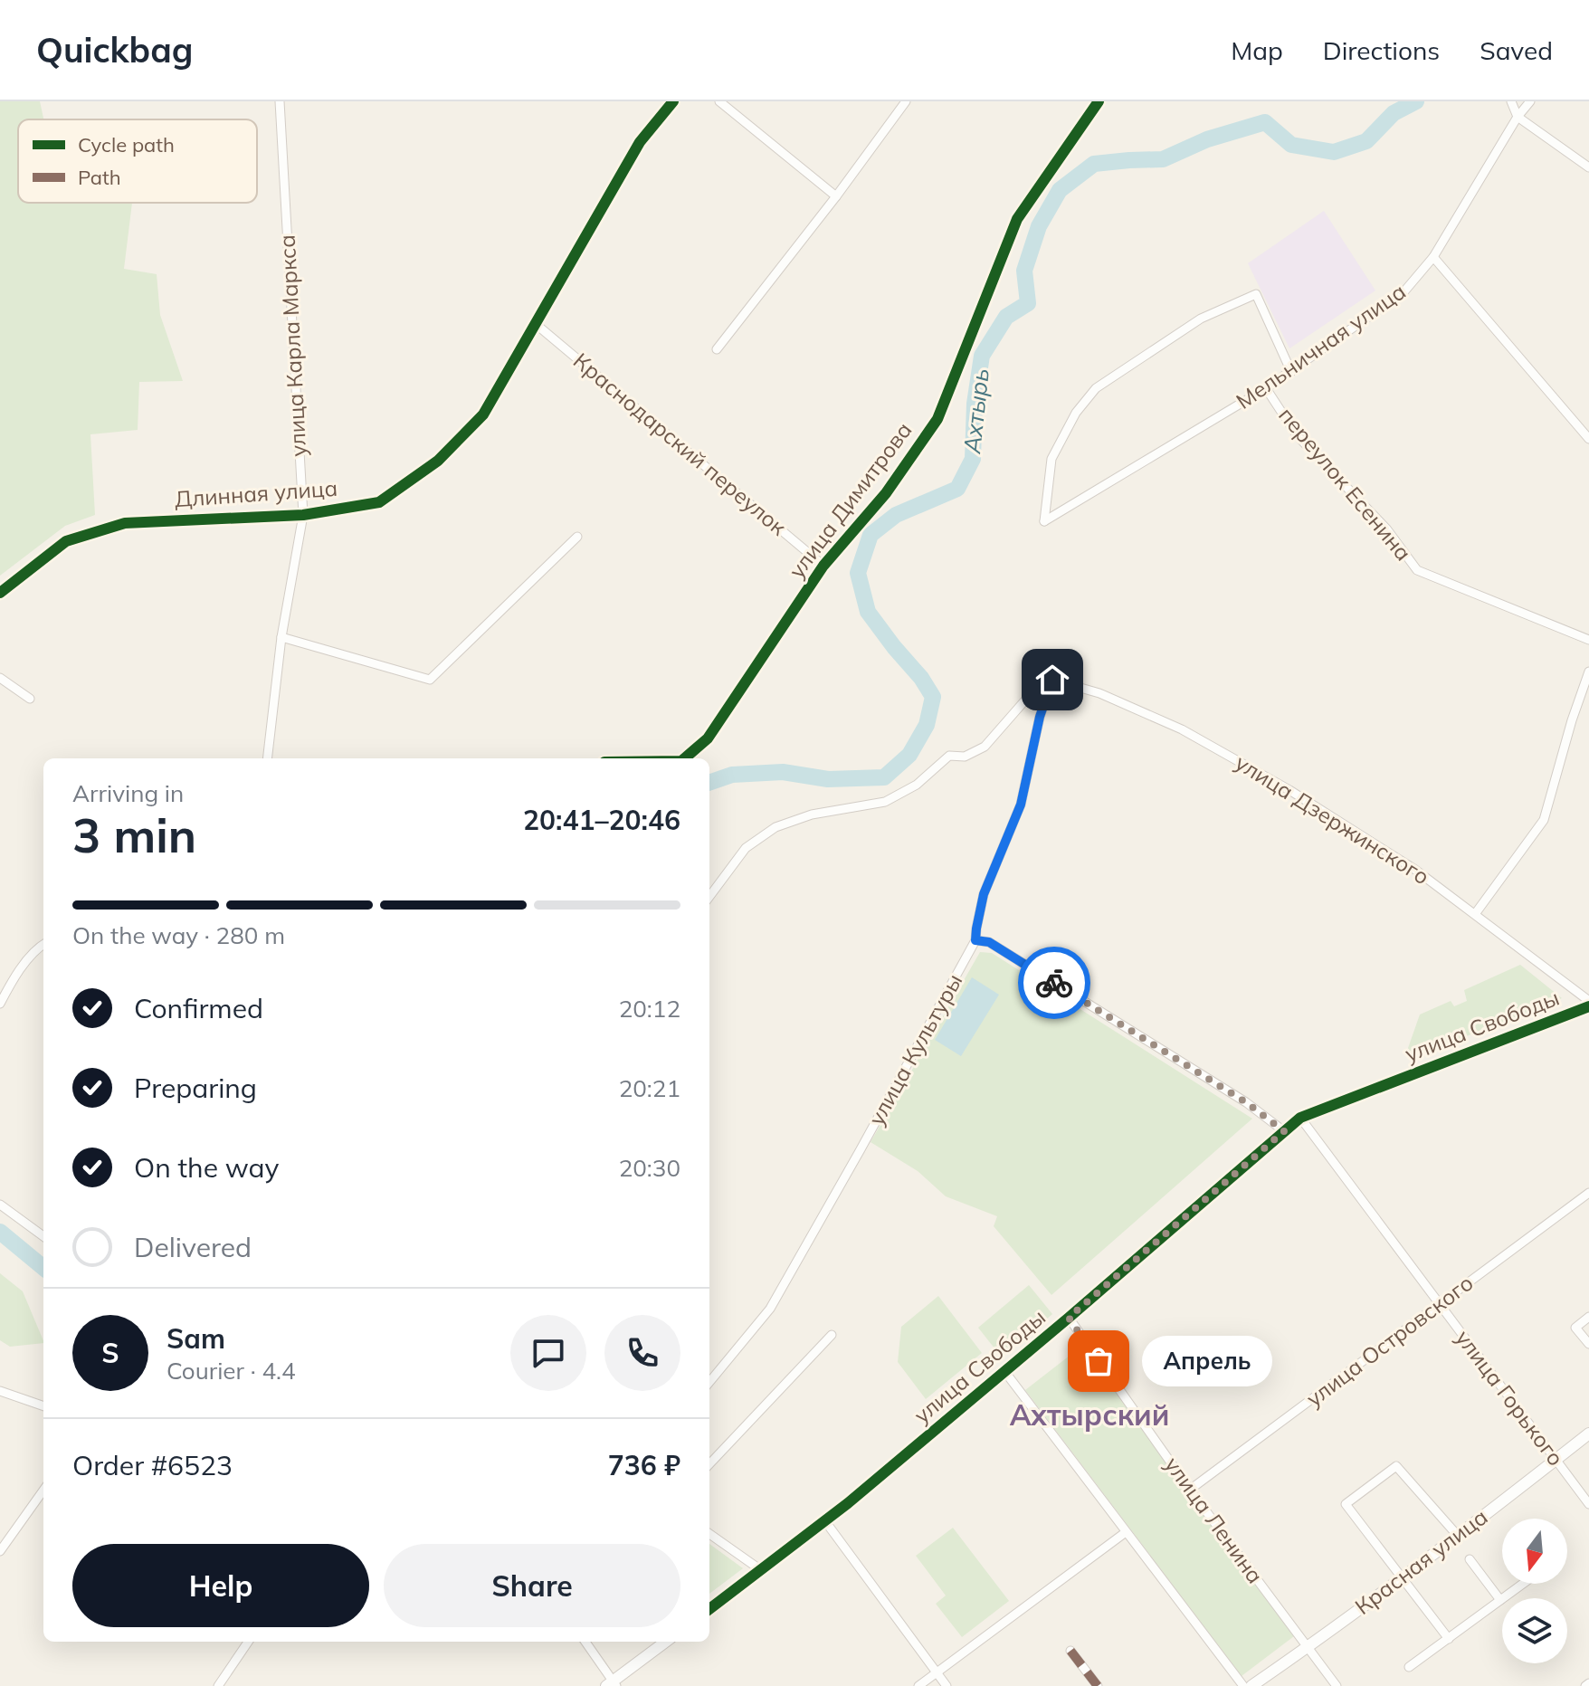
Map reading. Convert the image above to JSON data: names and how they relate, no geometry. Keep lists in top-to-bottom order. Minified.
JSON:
{"streets":{"street":["улица Карла Маркса","Мельничная улица","Краснодарский переулок","переулок Есенина","Длинная улица","улица Димитрова","улица Дзержинского","улица Свободы","улица Культуры","улица Островского","улица Горького","улица Ленина","Красная улица"]},"crossings":[["улица Карла Маркса","Длинная улица"],["Мельничная улица","переулок Есенина"],["Краснодарский переулок","Длинная улица"],["Краснодарский переулок","улица Димитрова"],["улица Дзержинского","улица Свободы"],["улица Дзержинского","улица Культуры"],["улица Свободы","улица Горького"],["улица Свободы","улица Ленина"],["улица Островского","улица Горького"],["улица Островского","улица Ленина"],["улица Горького","Красная улица"],["улица Ленина","Красная улица"]],"districts":["Ахтырский"],"water":["Ахтырь"],"places":["Апрель"],"legend":["Cycle path","Path"],"north":"bottom","page":{"header":"Quickbag","nav":["Map","Directions","Saved"],"heading":["3 min","Arriving in","20:41–20:46"],"panel":["Sam","Courier · 4.4","Order #6523","736 ₽"],"bar":"On the way · 280 m","list":[["Confirmed","20:12"],["Preparing","20:21"],["On the way","20:30"],"Delivered"],"round":"S","bubble":"Апрель","buttons":["Help","Share"]}}
